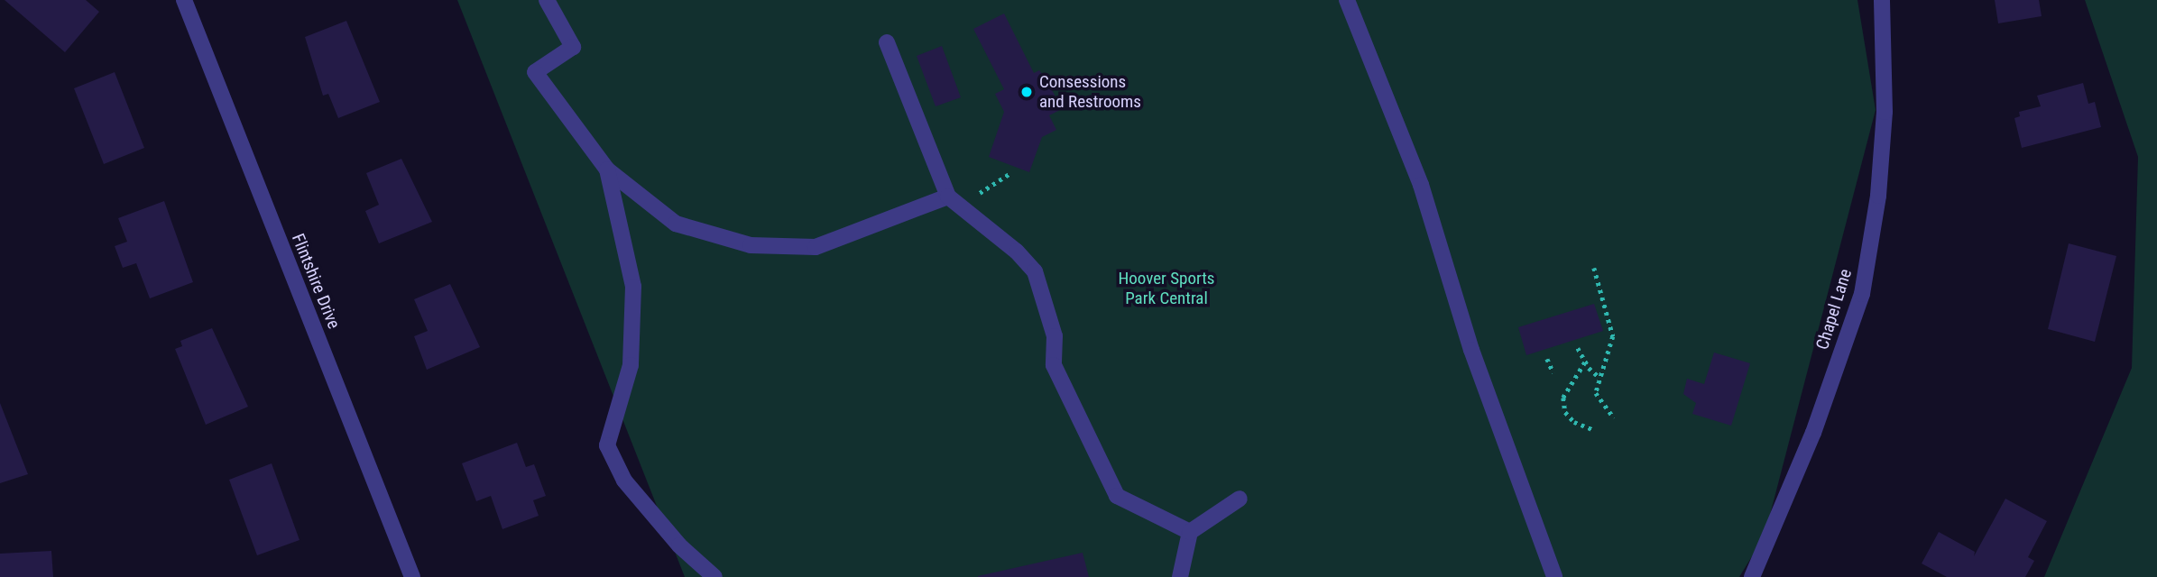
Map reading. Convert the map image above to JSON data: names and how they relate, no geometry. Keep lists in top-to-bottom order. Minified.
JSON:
{"streets":{"street":["Flintshire Drive","Chapel Lane"]},"parks":["Hoover Sports Park Central"],"places":["Consessions and Restrooms"]}
